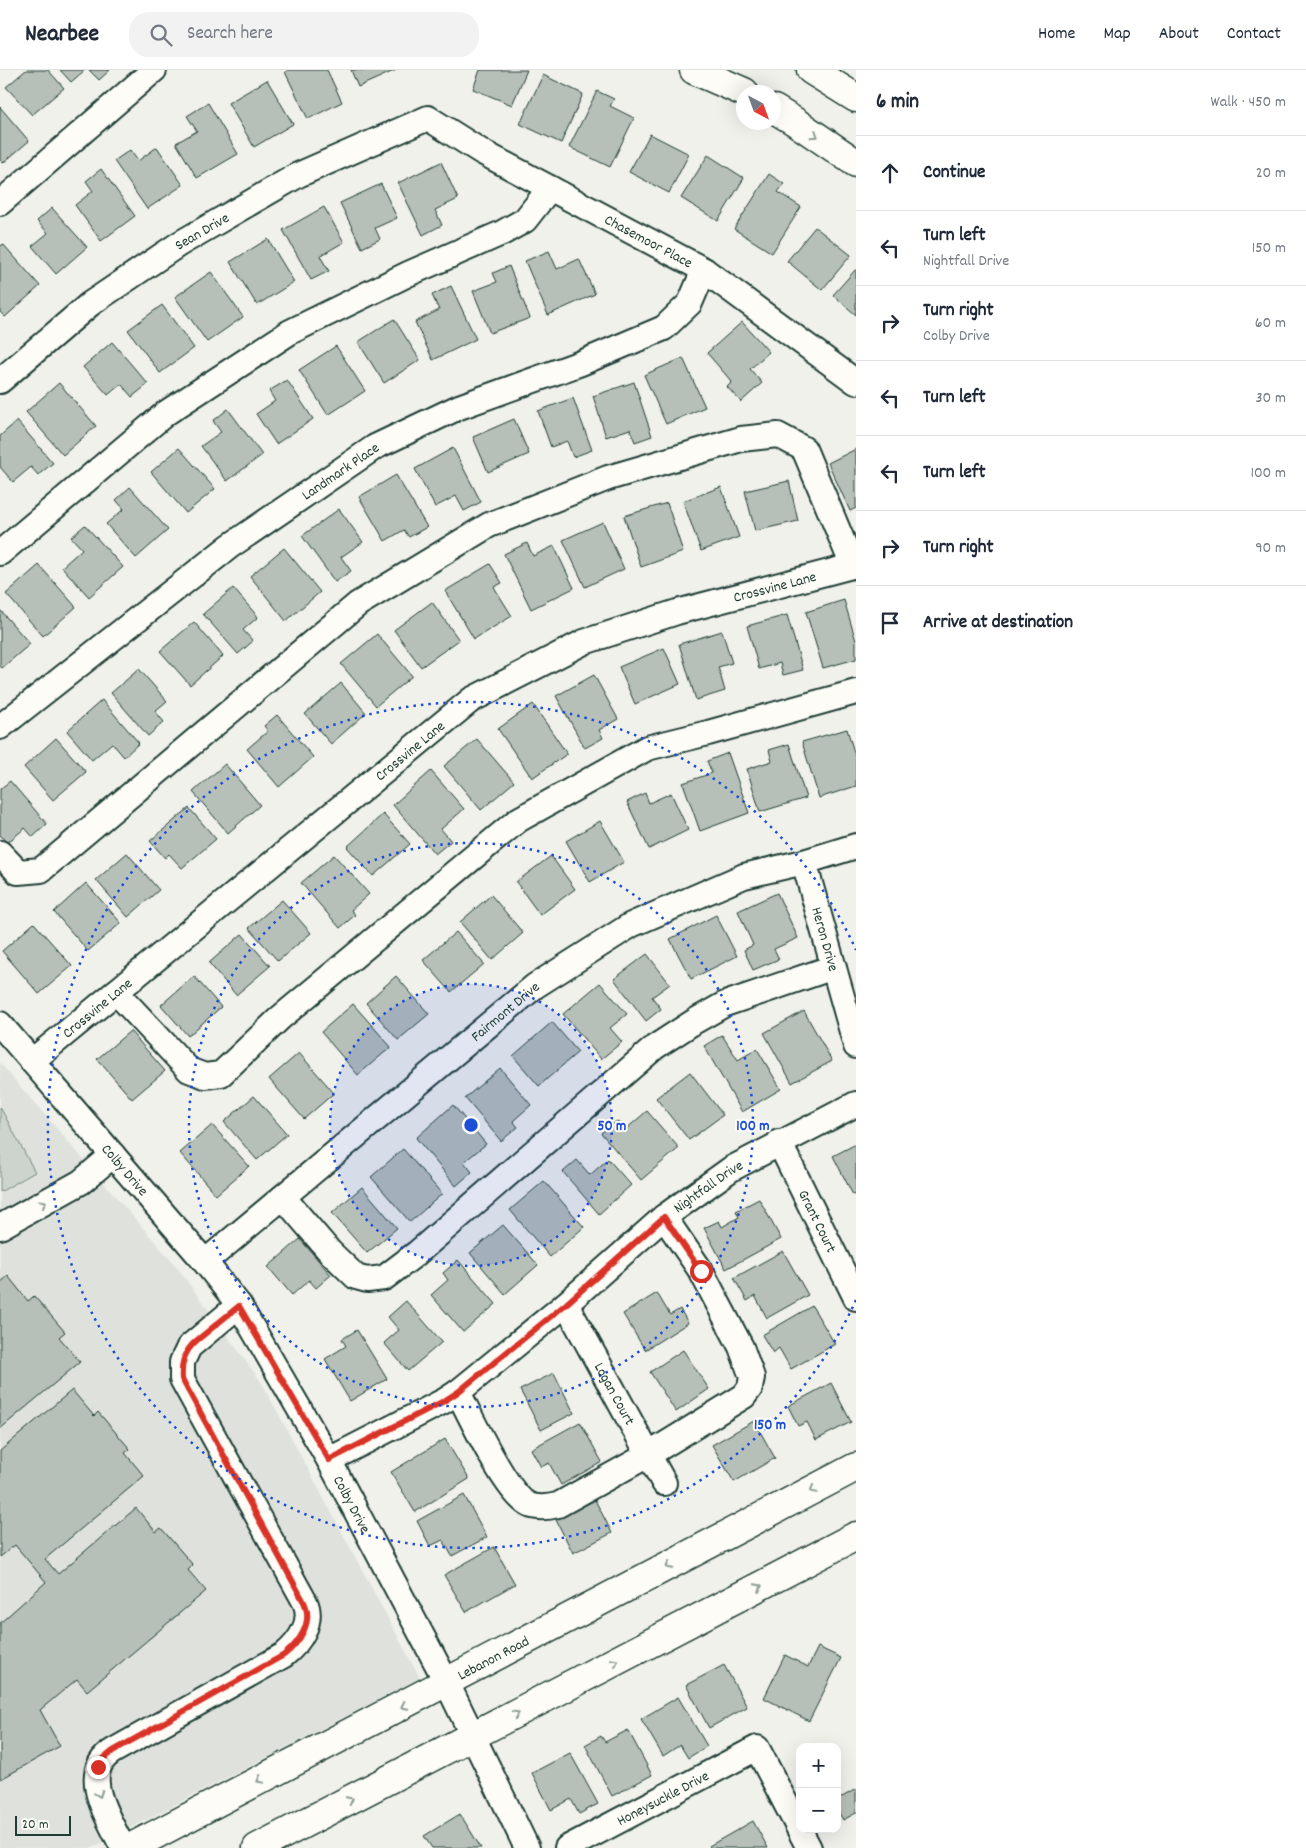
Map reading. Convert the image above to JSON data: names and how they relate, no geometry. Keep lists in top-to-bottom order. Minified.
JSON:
{"streets":{"main road":["Lebanon Road"],"street":["Sean Drive","Chasemoor Place","Landmark Place","Crossvine Lane","Heron Drive","Fairmont Drive","Colby Drive","Nightfall Drive","Grant Court","Logan Court","Honeysuckle Drive"]},"crossings":[["Sean Drive","Chasemoor Place"],["Chasemoor Place","Landmark Place"],["Crossvine Lane","Colby Drive"],["Heron Drive","Fairmont Drive"],["Fairmont Drive","Colby Drive"],["Colby Drive","Nightfall Drive"],["Colby Drive","Lebanon Road"],["Nightfall Drive","Grant Court"],["Nightfall Drive","Logan Court"]],"scale_bar":"20 m","north":"bottom right","page":{"header":"Nearbee","search":"Search here","nav":["Home","Map","About","Contact"],"heading":["6 min","Walk · 450 m"],"list":[["Continue","20 m"],["Turn left","Nightfall Drive","150 m"],["Turn right","Colby Drive","60 m"],["Turn left","30 m"],["Turn left","100 m"],["Turn right","90 m"],"Arrive at destination"],"map_buttons":["+","−"],"scale":"20 m"},"rings":["50 m","100 m","150 m"]}
